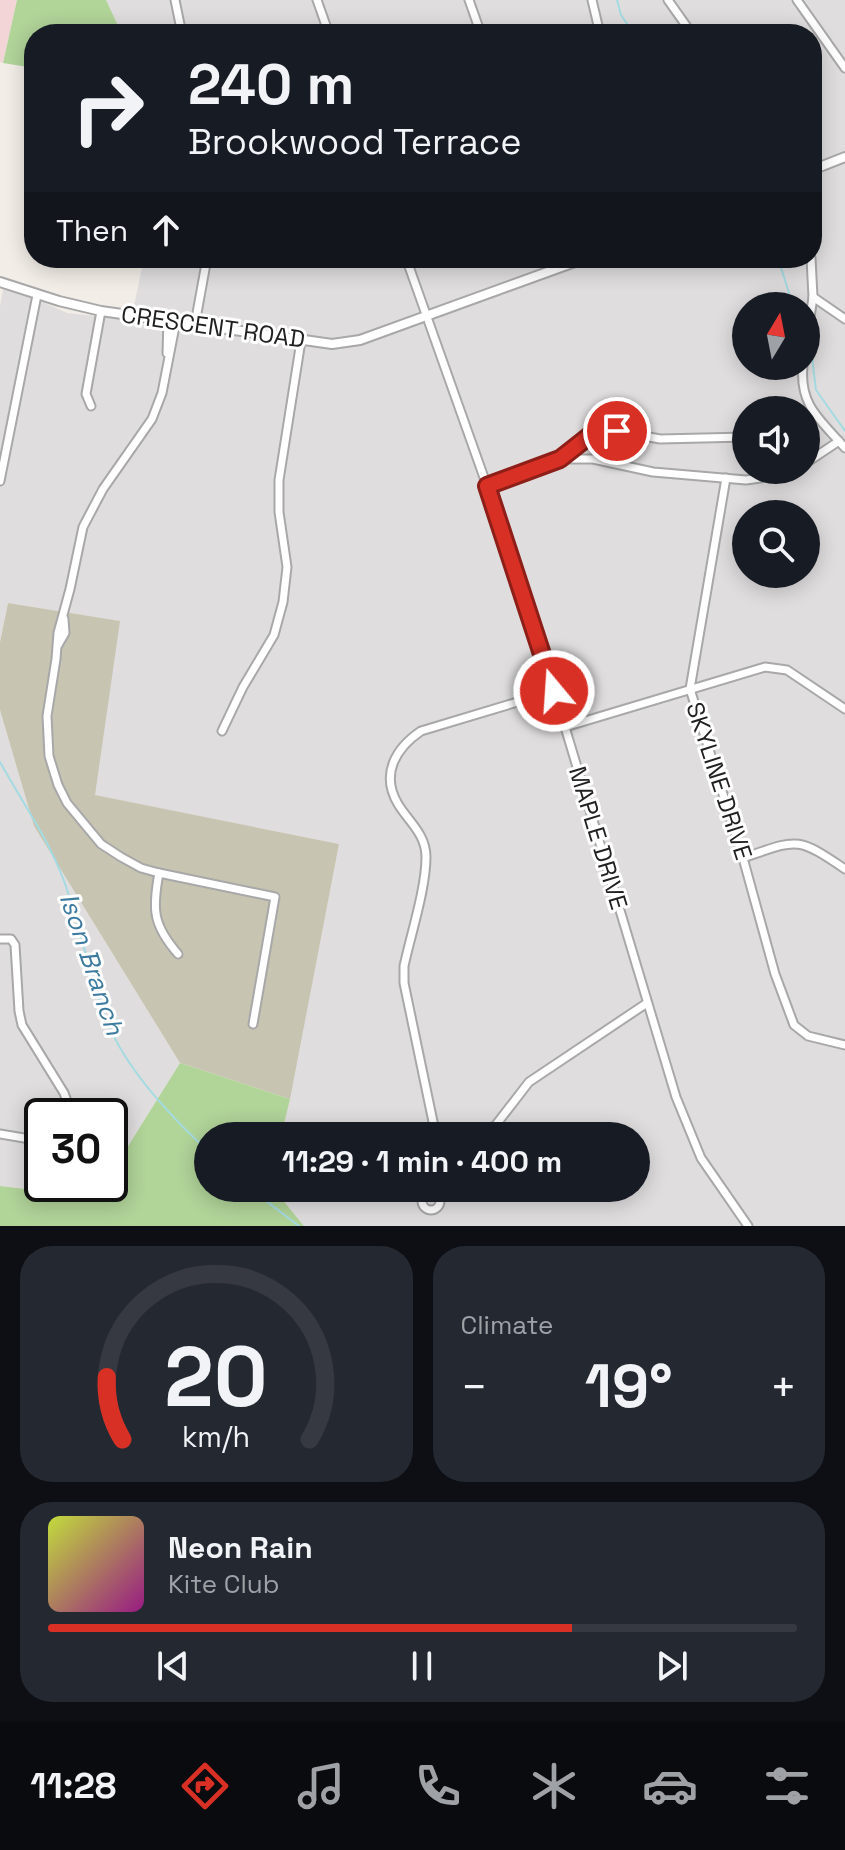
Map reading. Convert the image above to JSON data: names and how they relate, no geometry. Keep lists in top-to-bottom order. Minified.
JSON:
{"streets":{"street":["CRESCENT ROAD","SKYLINE DRIVE","MAPLE DRIVE"]},"crossings":[["CRESCENT ROAD","MAPLE DRIVE"]],"water":["Ison Branch"],"north":"top","page":{"turn":["240 m","Brookwood Terrace"],"then":"Then","limit":"30","trip":"11:29 · 1 min · 400 m","tile":"Climate","heat":["−","19°","+"],"song":["Neon Rain","Kite Club"],"tabs":"11:28","gauge":["20","km/h"]}}
